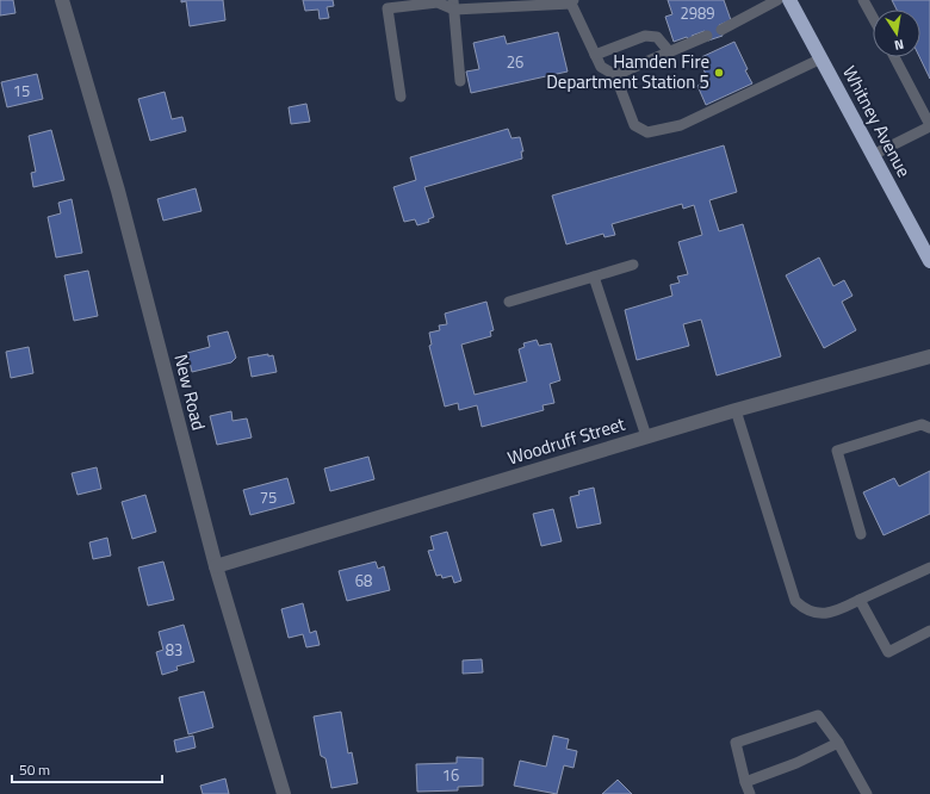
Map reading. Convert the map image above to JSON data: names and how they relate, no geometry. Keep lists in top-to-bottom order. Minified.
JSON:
{"streets":{"highway":["Whitney Avenue"],"street":["New Road","Woodruff Street"]},"crossings":[["New Road","Woodruff Street"]],"places":["Hamden Fire Department Station 5"],"house_numbers":["2989","26","15","75","68","83","16"],"scale_bar":"50 m","north":"bottom"}
